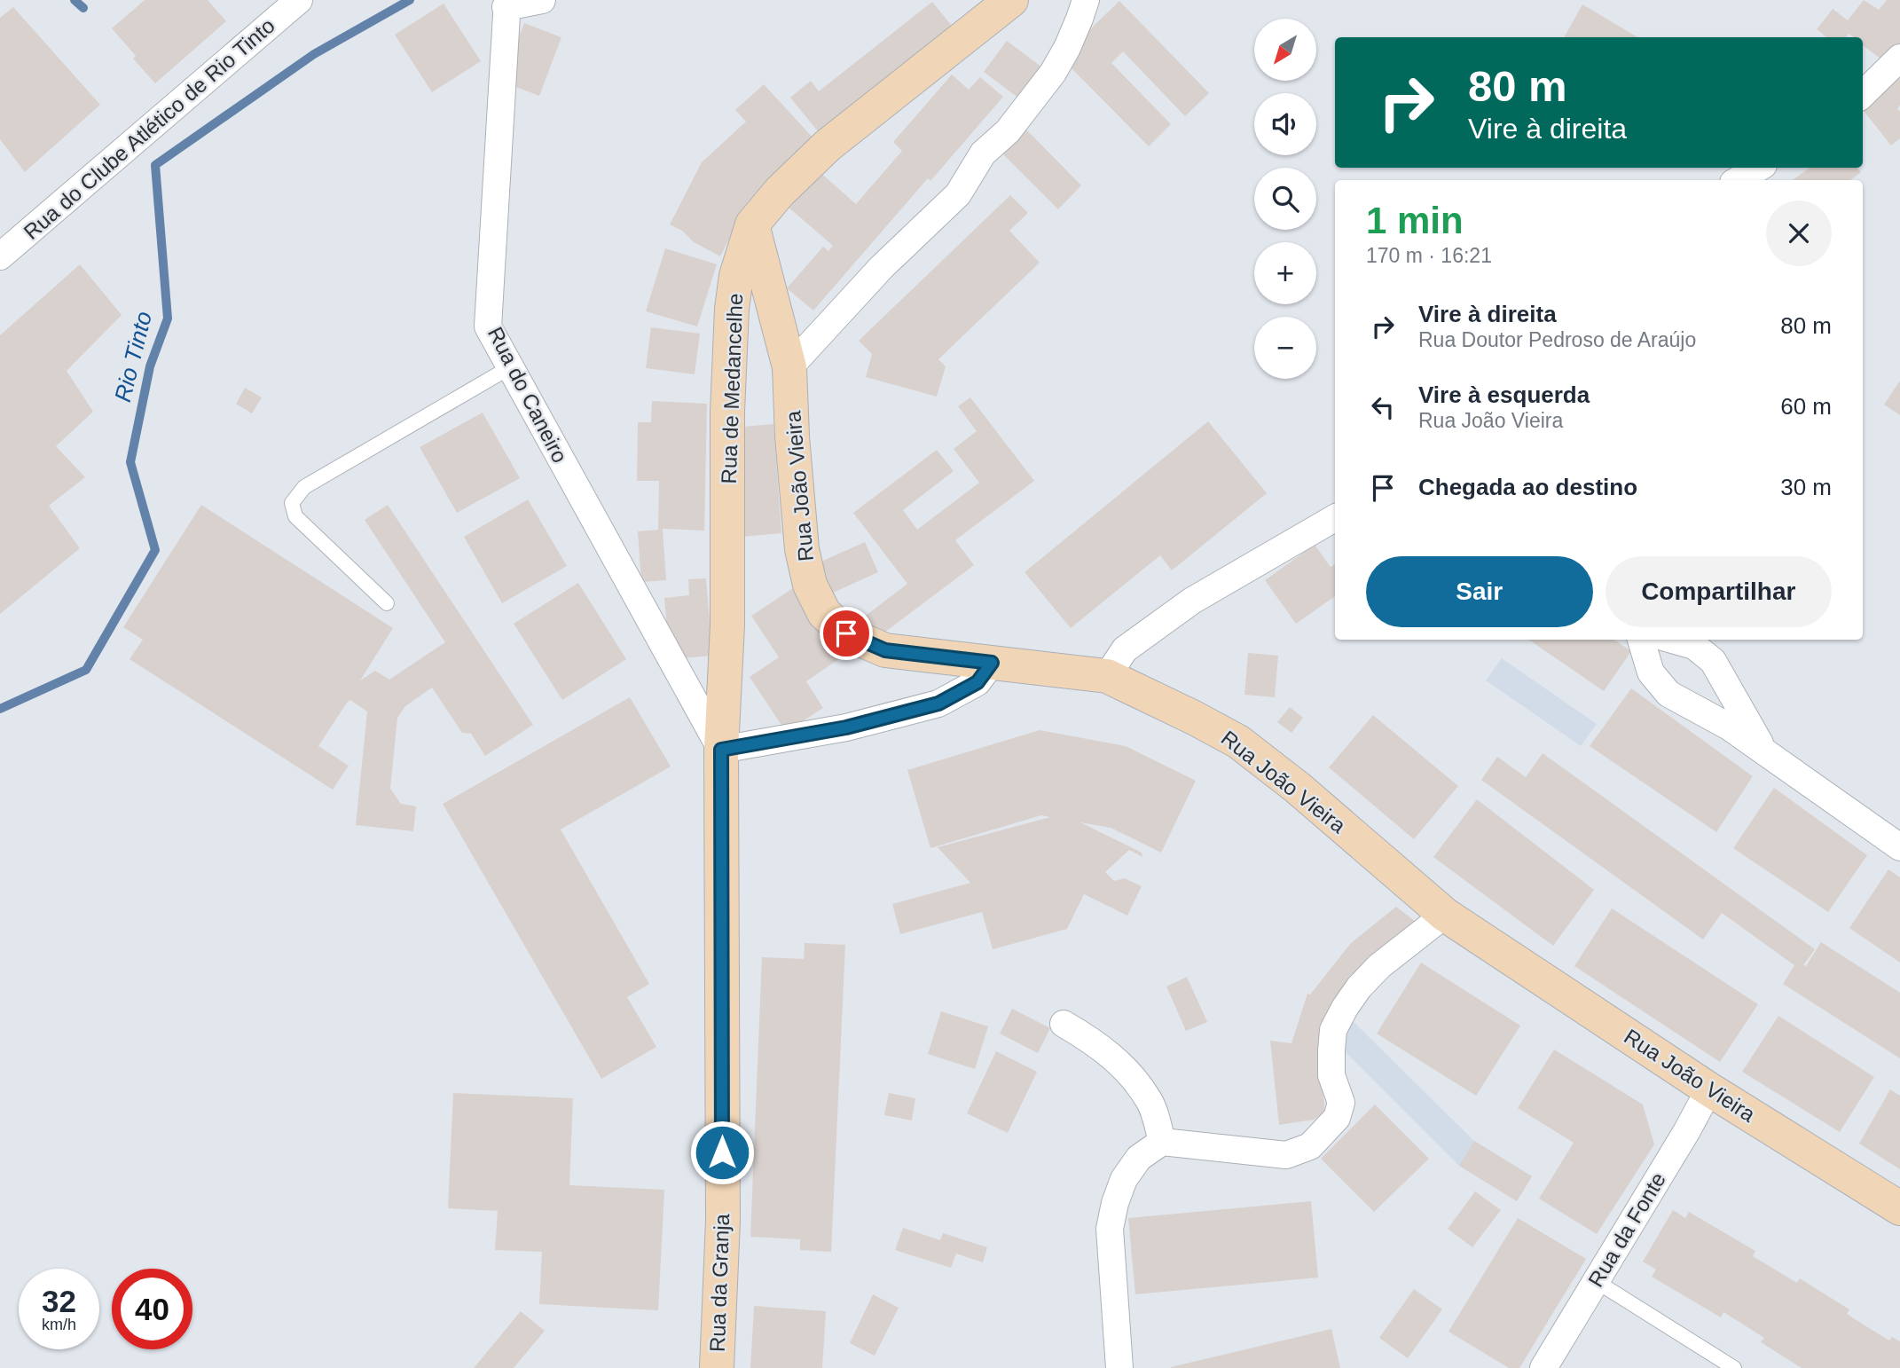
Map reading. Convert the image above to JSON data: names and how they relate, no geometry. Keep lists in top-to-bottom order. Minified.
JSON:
{"streets":{"street":["Rua do Clube Atlético de Rio Tinto","Rua de Medancelhe","Rua do Caneiro","Rua João Vieira","Rua da Fonte","Rua da Granja"]},"crossings":[["Rua de Medancelhe","Rua do Caneiro"],["Rua de Medancelhe","Rua João Vieira"],["Rua de Medancelhe","Rua da Granja"],["Rua do Caneiro","Rua da Granja"],["Rua João Vieira","Rua da Fonte"]],"water":["Rio Tinto"],"north":"bottom left","page":{"map_buttons":["+","−"],"turn":["80 m","Vire à direita"],"heading":["1 min","170 m · 16:21"],"list":[{"name":"Vire à direita","note":"Rua Doutor Pedroso de Araújo","value":"80 m"},{"name":"Vire à esquerda","note":"Rua João Vieira","value":"60 m"},{"name":"Chegada ao destino","value":"30 m"}],"buttons":["Sair","Compartilhar"],"speed":"32 km/h","limit":"40"}}
